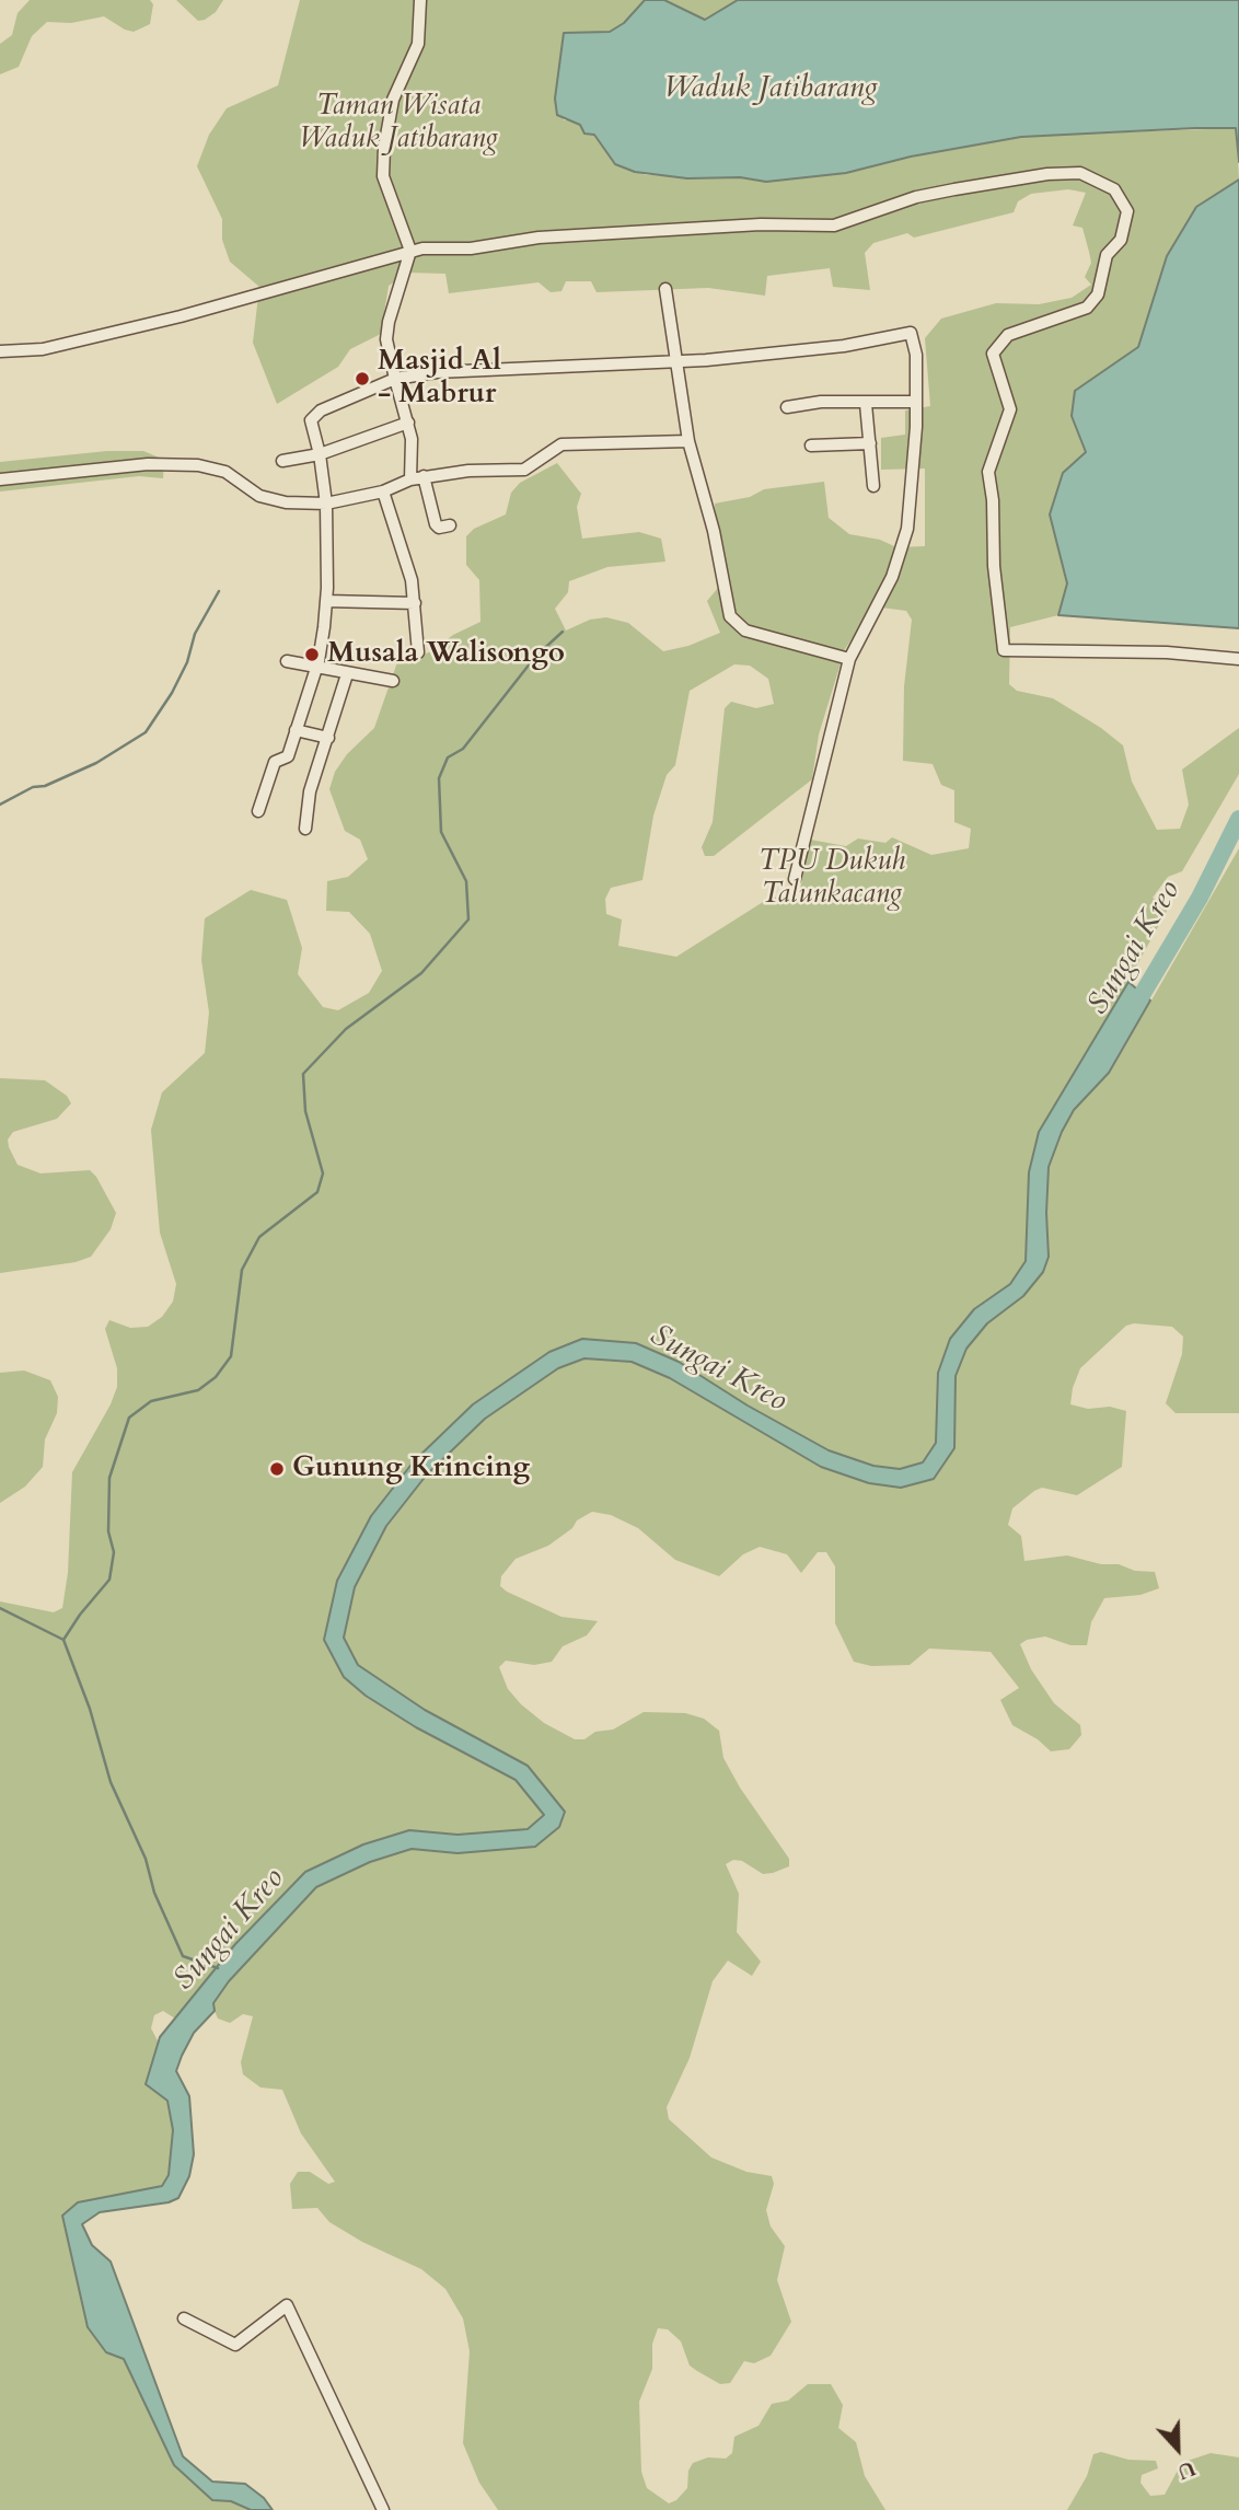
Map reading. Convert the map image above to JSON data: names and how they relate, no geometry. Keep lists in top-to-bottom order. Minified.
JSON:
{"water":["Waduk Jatibarang","Sungai Kreo"],"parks":["Taman Wisata Waduk Jatibarang","TPU Dukuh Talunkacang"],"places":["Masjid Al - Mabrur","Musala Walisongo","Gunung Krincing"],"north":"bottom"}
